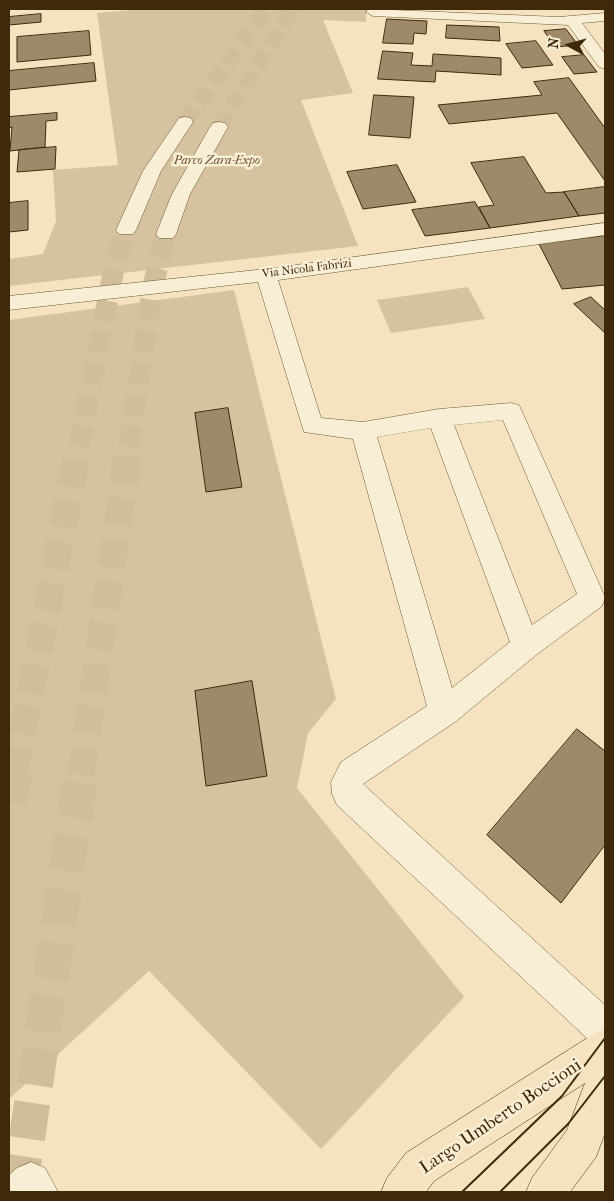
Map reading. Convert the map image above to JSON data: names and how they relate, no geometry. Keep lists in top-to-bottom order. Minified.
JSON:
{"streets":{"main road":["Largo Umberto Boccioni"],"street":["Via Nicola Fabrizi"]},"parks":["Parco Zara-Expo"],"north":"left"}
